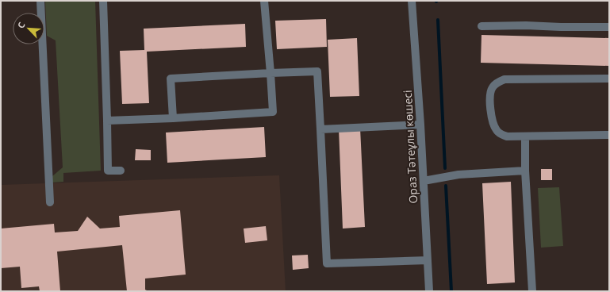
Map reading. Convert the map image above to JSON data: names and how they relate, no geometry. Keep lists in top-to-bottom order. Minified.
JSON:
{"streets":{"street":["Ораз Тәтеұлы көшесі"]},"north":"top left"}
